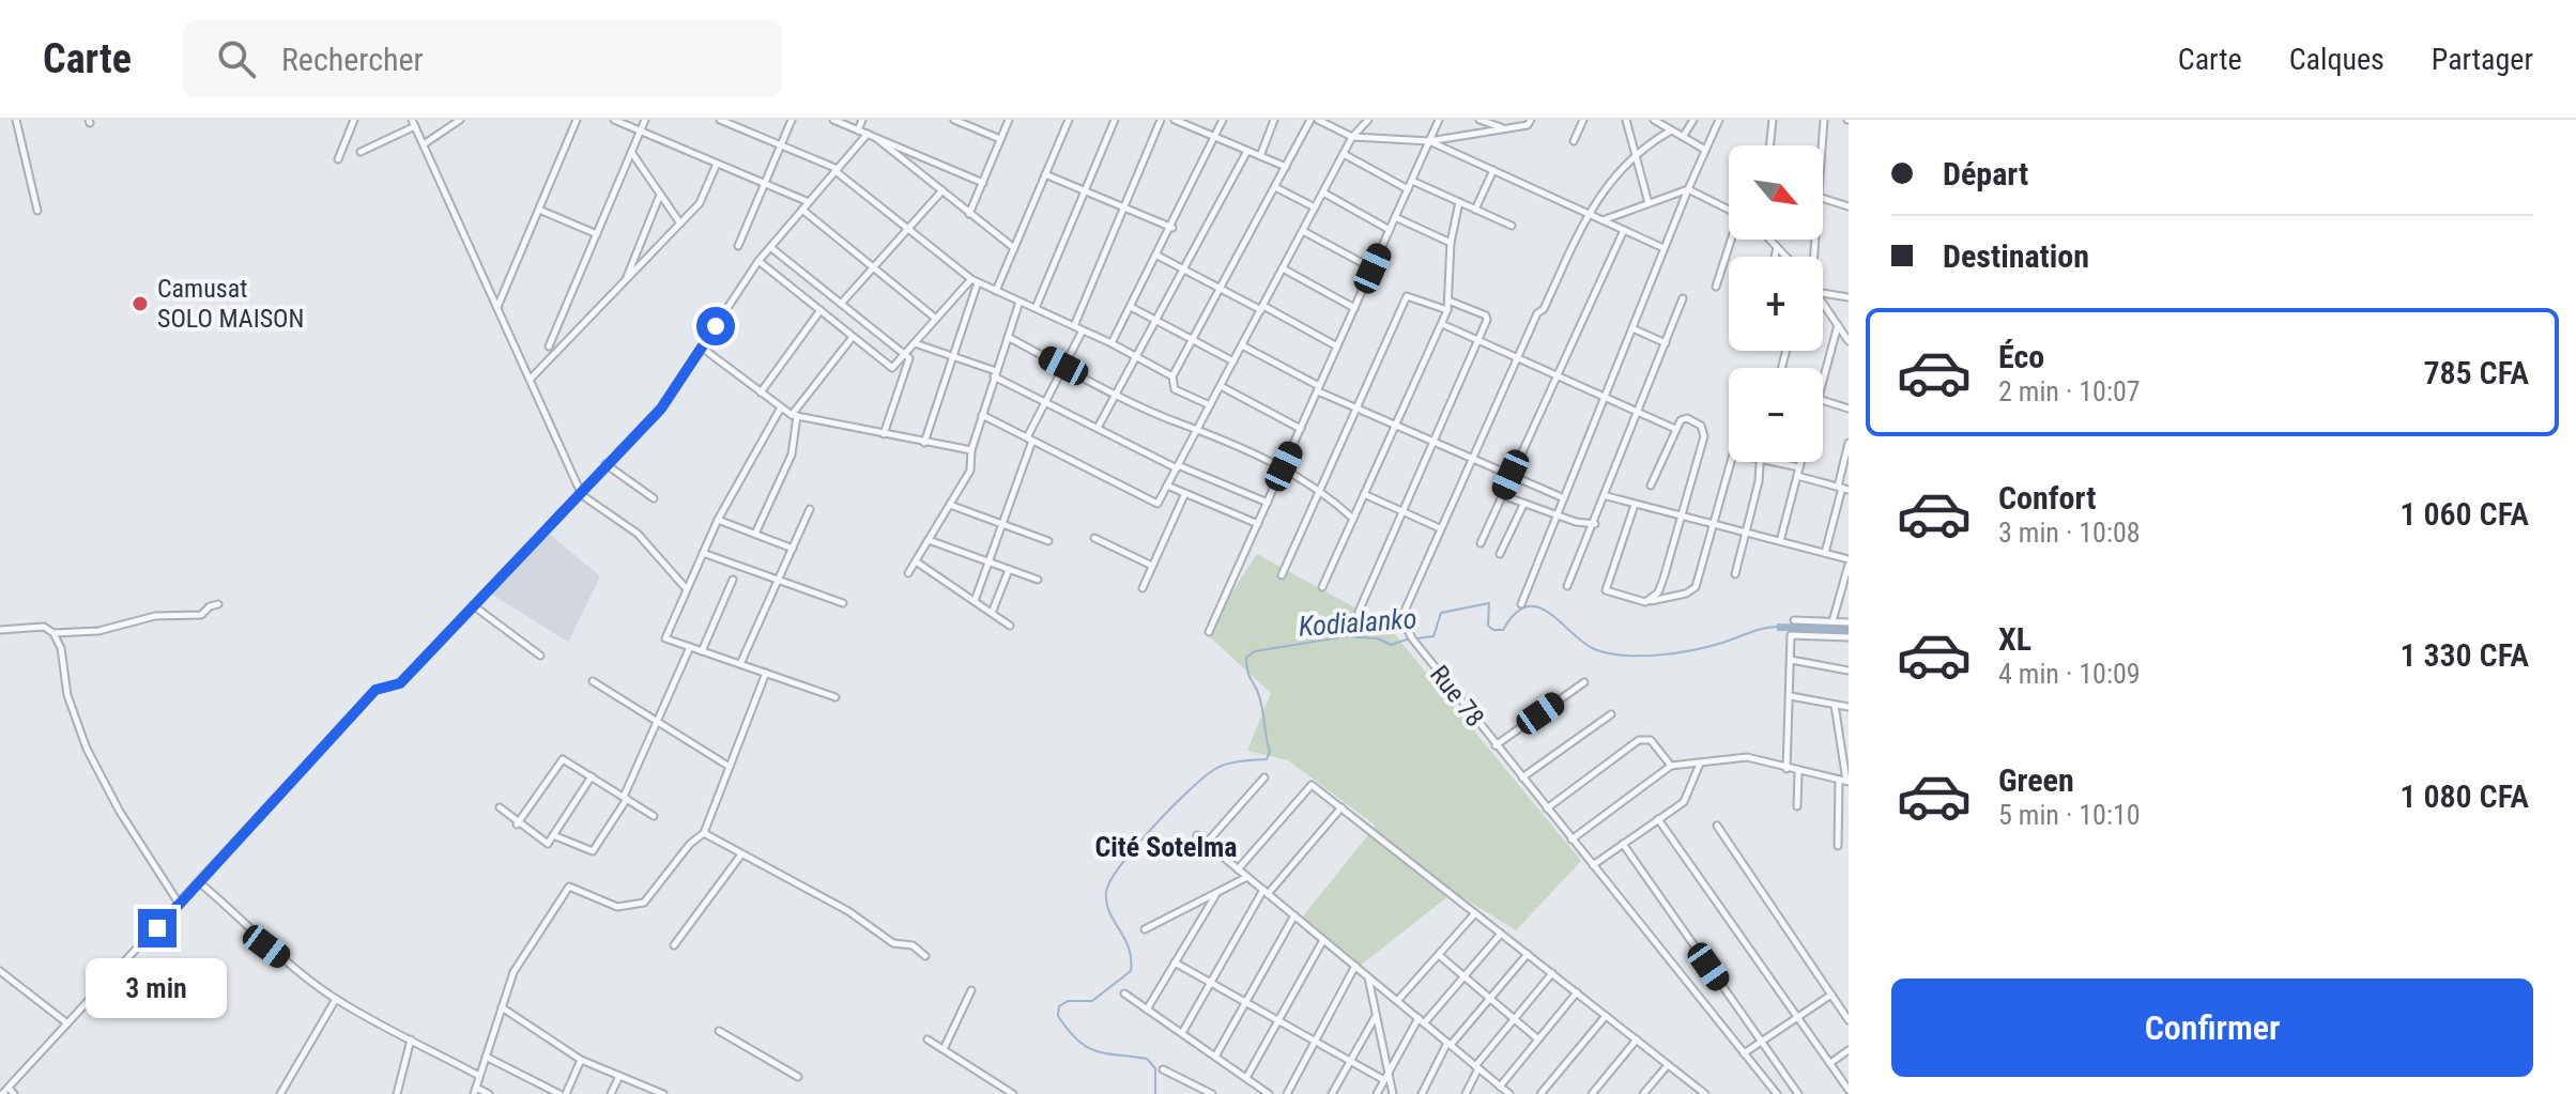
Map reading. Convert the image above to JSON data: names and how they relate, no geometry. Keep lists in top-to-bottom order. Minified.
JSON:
{"streets":{"street":["Rue 78"]},"districts":["Cité Sotelma"],"water":["Kodialanko"],"places":["Camusat SOLO MAISON"],"north":"bottom right","page":{"header":"Carte","search":"Rechercher","nav":["Carte","Calques","Partager"],"banner":["Départ","Destination"],"map_buttons":["+","−"],"list":[{"name":"Éco","note":"2 min · 10:07","value":"785 CFA"},{"name":"Confort","note":"3 min · 10:08","value":"1 060 CFA"},{"name":"XL","note":"4 min · 10:09","value":"1 330 CFA"},{"name":"Green","note":"5 min · 10:10","value":"1 080 CFA"}],"bubble":"3 min","buttons":"Confirmer"}}
